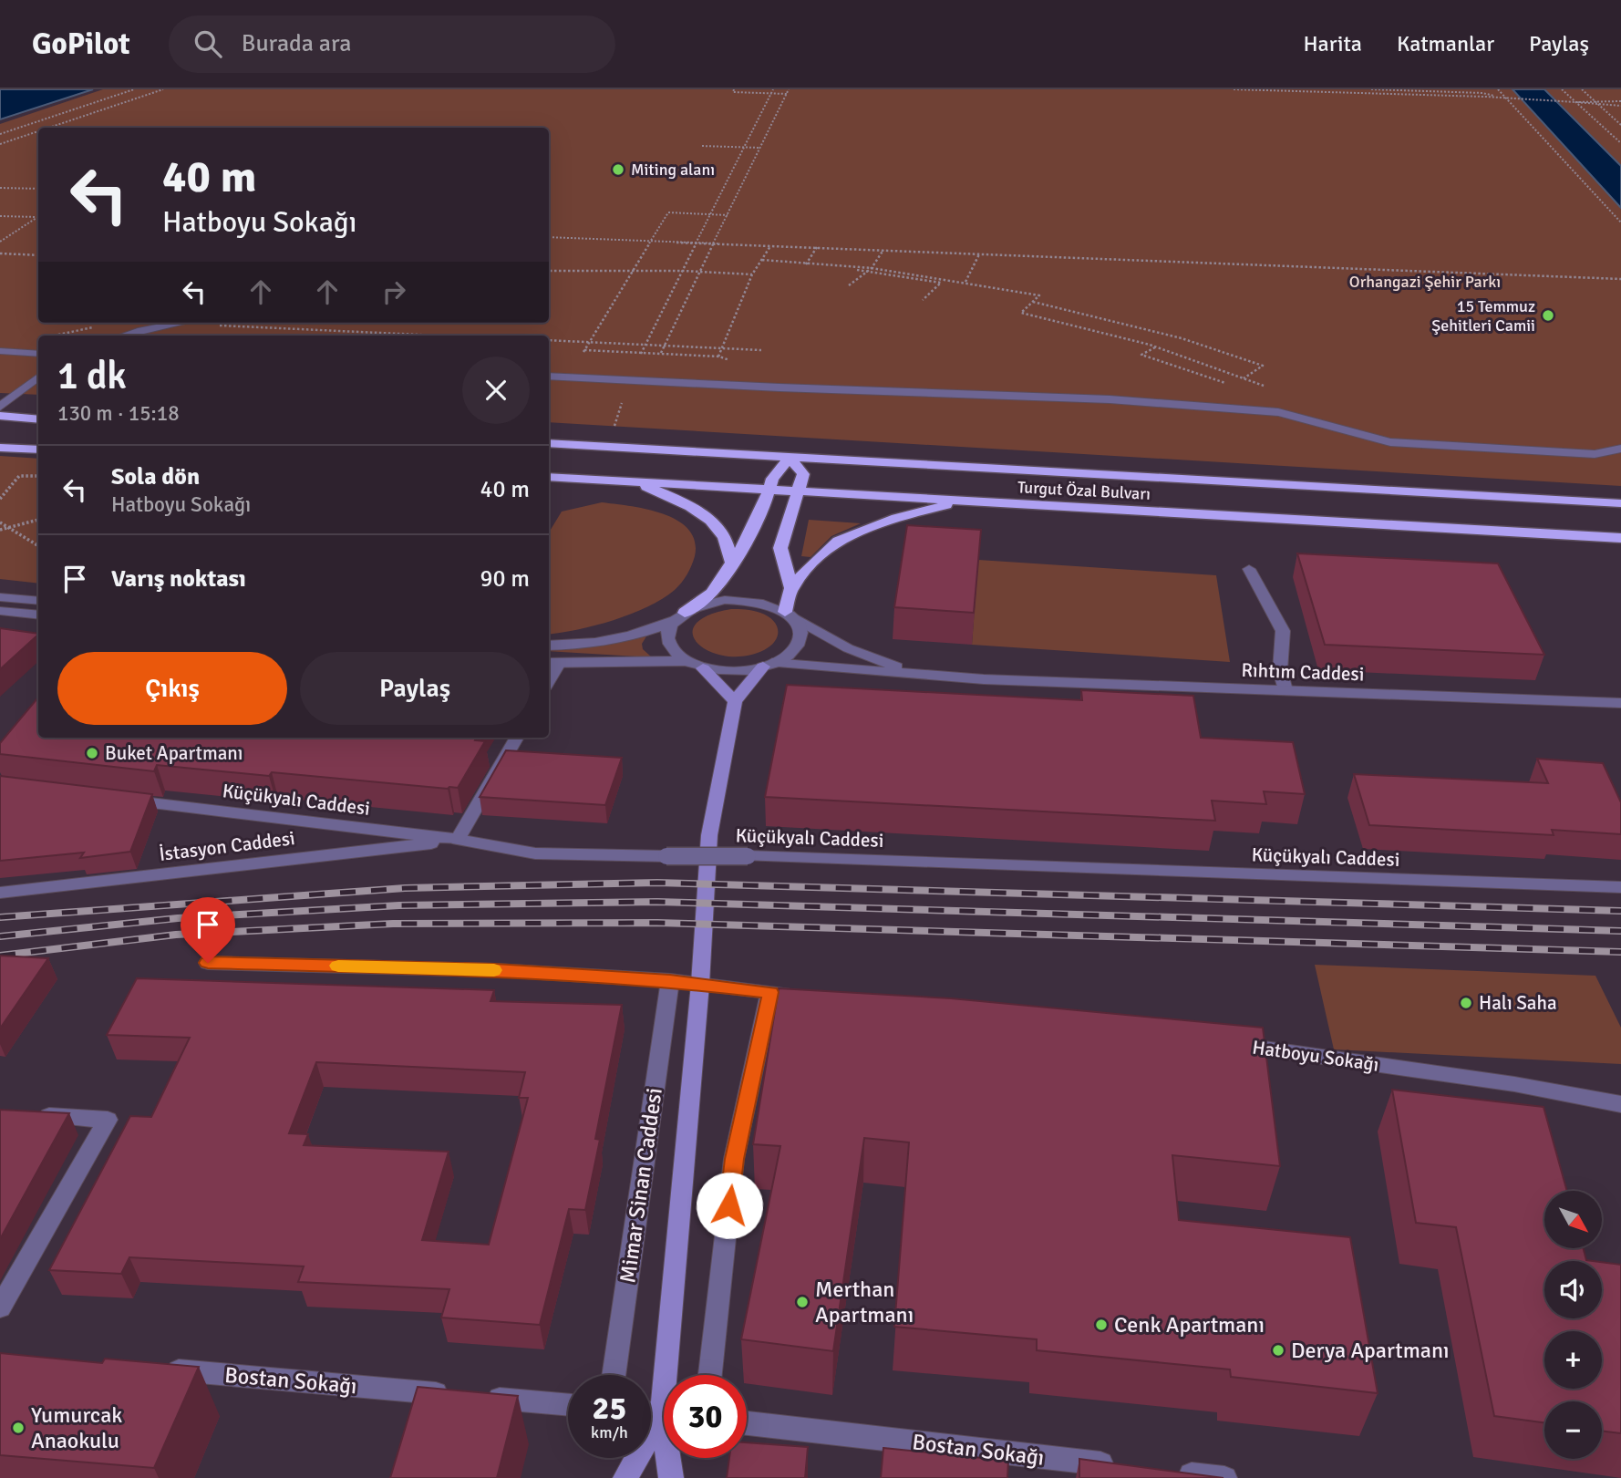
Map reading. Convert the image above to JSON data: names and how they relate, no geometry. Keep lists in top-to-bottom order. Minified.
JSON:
{"streets":{"highway":["Turgut Özal Bulvarı"],"main road":["Mimar Sinan Caddesi"],"street":["Rıhtım Caddesi","Küçükyalı Caddesi","İstasyon Caddesi","Hatboyu Sokağı","Bostan Sokağı"]},"crossings":[["Küçükyalı Caddesi","İstasyon Caddesi"]],"parks":["Orhangazi Şehir Parkı"],"places":["Miting alanı","15 Temmuz Şehitleri Camii","Buket Apartmanı","Halı Saha","Merthan Apartmanı","Cenk Apartmanı","Derya Apartmanı","Yumurcak Anaokulu"],"north":"bottom right","page":{"header":"GoPilot","search":"Burada ara","nav":["Harita","Katmanlar","Paylaş"],"turn":["40 m","Hatboyu Sokağı"],"heading":["1 dk","130 m · 15:18"],"list":[{"name":"Sola dön","note":"Hatboyu Sokağı","value":"40 m"},{"name":"Varış noktası","value":"90 m"}],"buttons":["Çıkış","Paylaş"],"map_buttons":["+","−"],"speed":"25 km/h","limit":"30"}}
